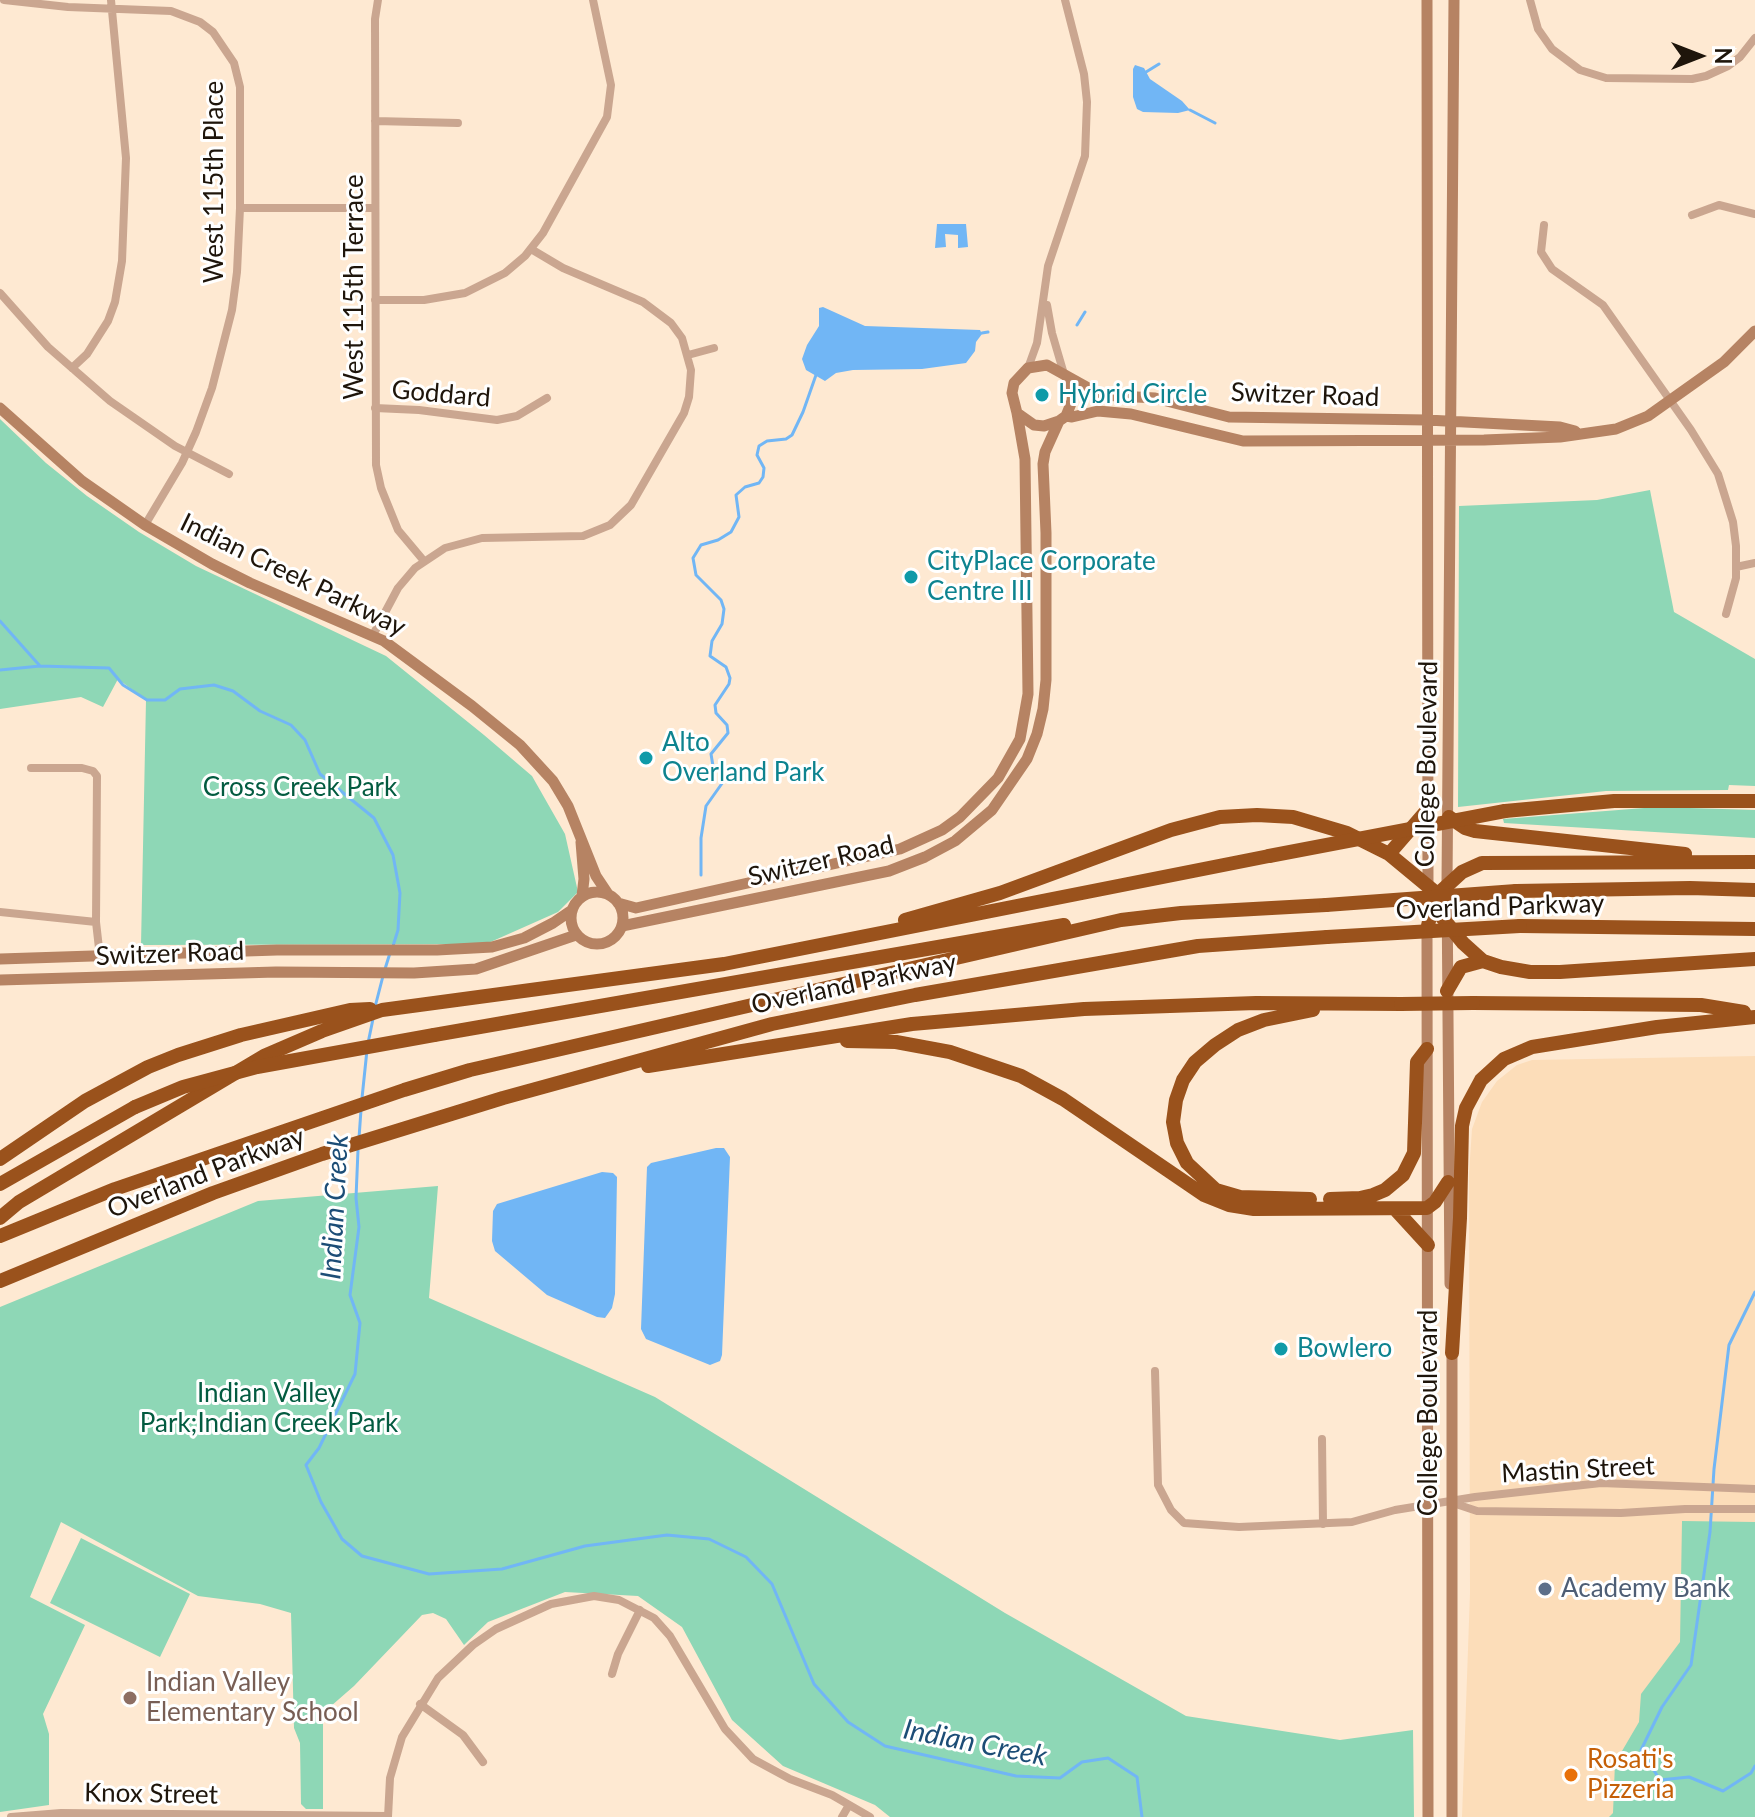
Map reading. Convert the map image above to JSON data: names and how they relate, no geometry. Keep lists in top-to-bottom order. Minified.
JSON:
{"streets":{"highway":["Overland Parkway"],"main road":["Switzer Road","Indian Creek Parkway","College Boulevard"],"street":["West 115th Place","West 115th Terrace","Goddard","Mastin Street","Knox Street"]},"crossings":[["West 115th Place","Indian Creek Parkway"],["West 115th Terrace","Goddard"],["Switzer Road","Indian Creek Parkway"],["Switzer Road","College Boulevard"],["College Boulevard","Mastin Street"]],"water":["Indian Creek"],"parks":["Cross Creek Park","Indian Valley Park;Indian Creek Park"],"places":["Hybrid Circle","CityPlace Corporate Centre III","Alto Overland Park","Bowlero","Academy Bank","Indian Valley Elementary School","Rosati's Pizzeria"],"north":"right"}
